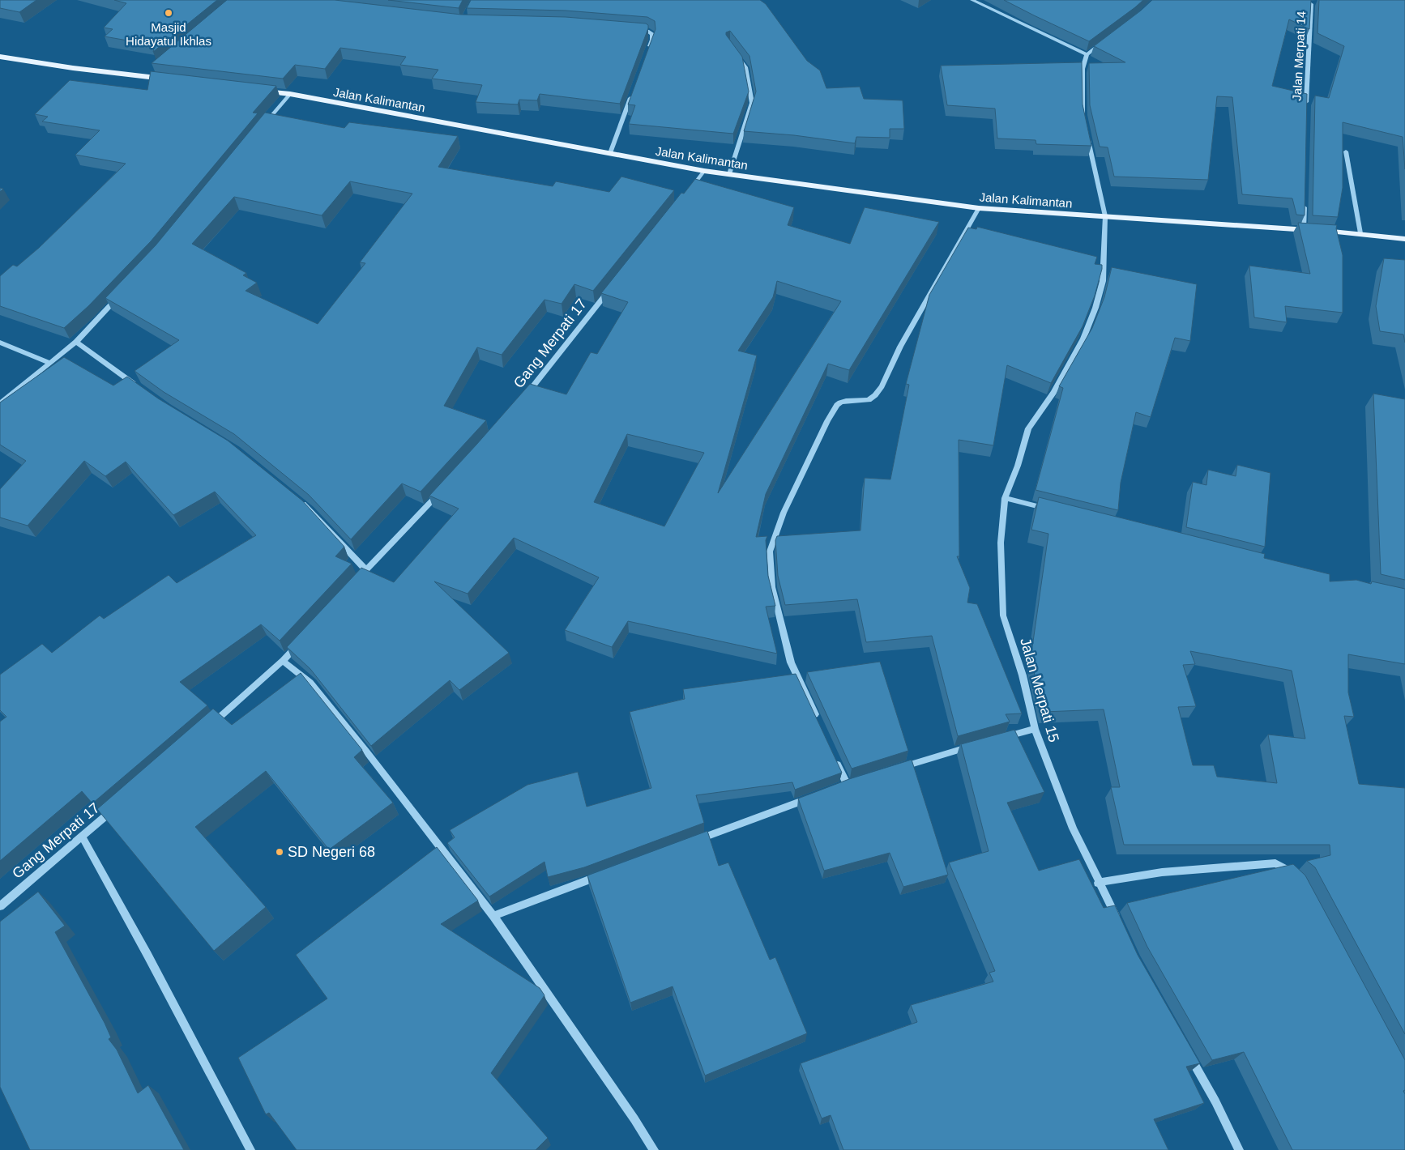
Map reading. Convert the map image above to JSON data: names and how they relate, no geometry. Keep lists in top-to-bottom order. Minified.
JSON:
{"streets":{"main road":["Jalan Kalimantan"],"street":["Jalan Merpati 14","Gang Merpati 17","Jalan Merpati 15"]},"crossings":[["Jalan Kalimantan","Jalan Merpati 15"]],"places":["Masjid Hidayatul Ikhlas","SD Negeri 68"]}
